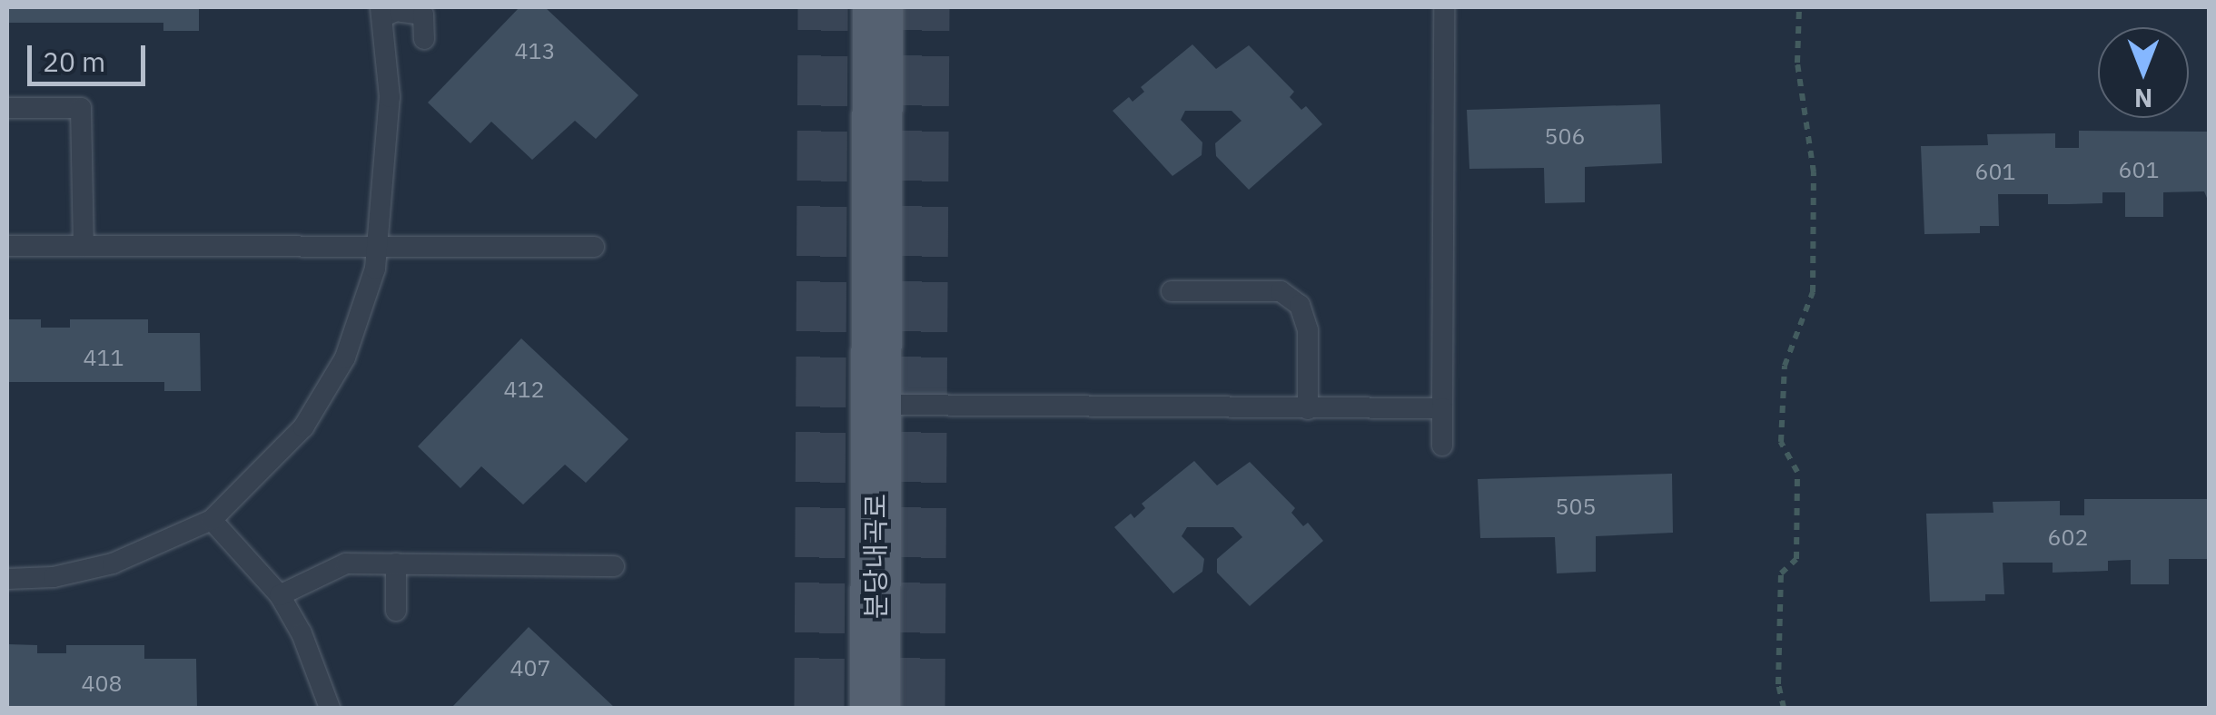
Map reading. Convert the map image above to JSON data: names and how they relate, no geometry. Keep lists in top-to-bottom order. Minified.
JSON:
{"streets":{"main road":["분당내곡로"]},"house_numbers":["413","506","601","601","411","412","505","602","407","408"],"scale_bar":"20 m","north":"bottom"}
